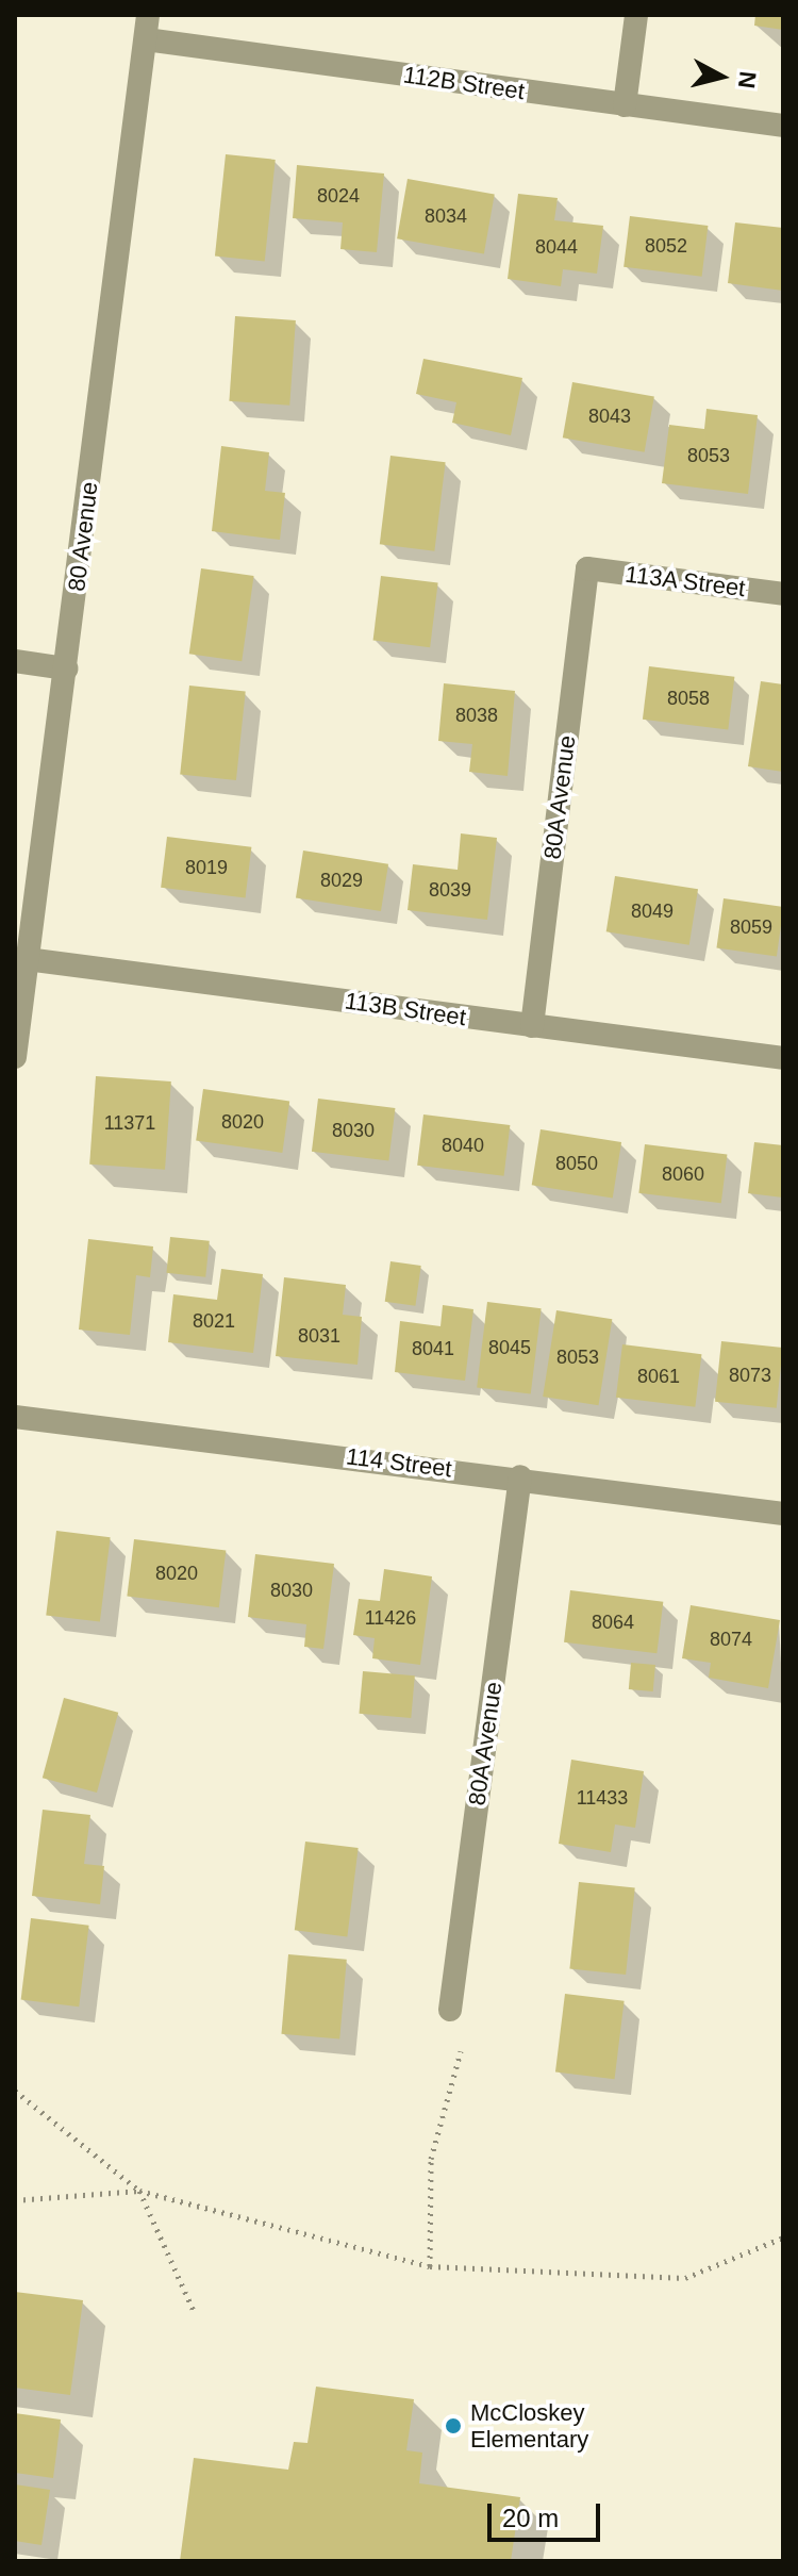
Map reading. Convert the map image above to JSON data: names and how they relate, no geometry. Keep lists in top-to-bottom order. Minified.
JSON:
{"streets":{"street":["112B Street","80 Avenue","113A Street","80A Avenue","113B Street","114 Street"]},"crossings":[["112B Street","80 Avenue"],["80 Avenue","113B Street"],["113A Street","80A Avenue"],["80A Avenue","113B Street"],["80A Avenue","114 Street"]],"places":["McCloskey Elementary"],"house_numbers":["8024","8034","8052","8044","8043","8053","8058","8038","8019","8029","8039","8049","8059","8020","11371","8030","8040","8050","8060","8021","8031","8045","8041","8053","8073","8061","8020","8030","11426","8064","8074","11433"],"scale_bar":"20 m","north":"right"}
